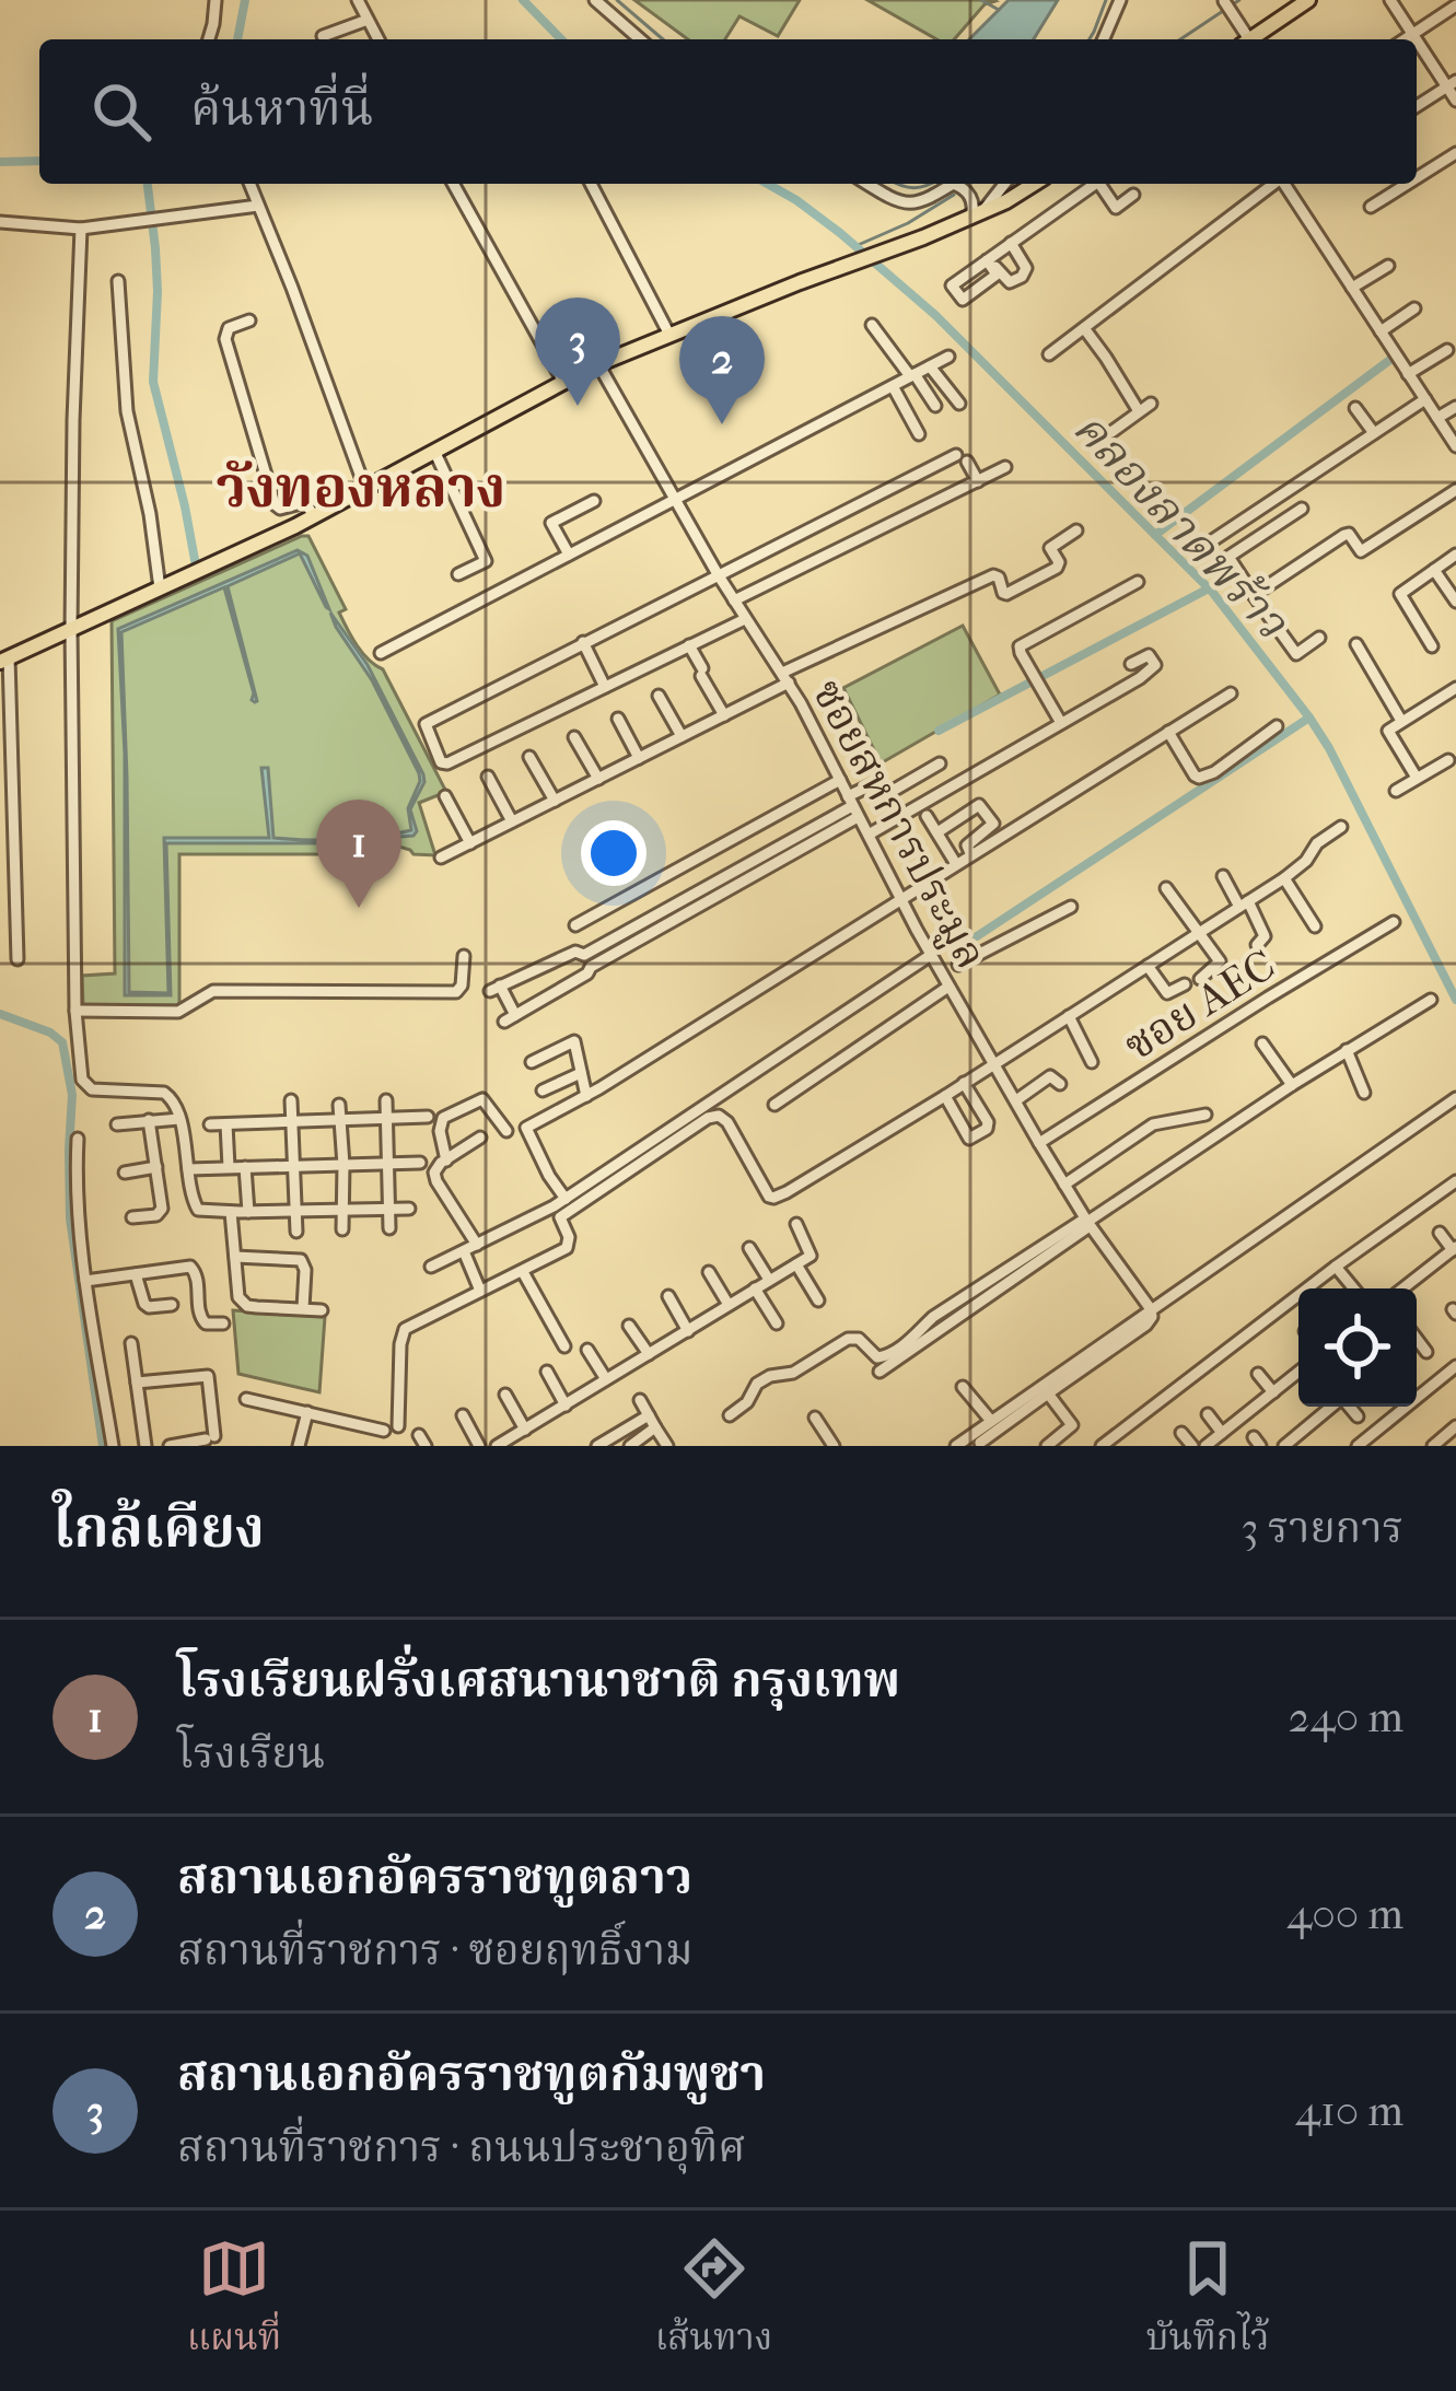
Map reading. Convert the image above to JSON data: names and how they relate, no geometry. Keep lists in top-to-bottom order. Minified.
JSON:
{"streets":{"street":["ซอยสหการประมูล","ซอย AEC"]},"crossings":[["ซอยสหการประมูล","ซอย AEC"]],"districts":["วังทองหลาง"],"water":["คลองลาดพร้าว"],"page":{"search":"ค้นหาที่นี่","pins":["3","2","1"],"heading":["ใกล้เคียง","3 รายการ"],"list":[{"mark":"1","name":"โรงเรียนฝรั่งเศสนานาชาติ กรุงเทพ","note":"โรงเรียน","value":"240 m"},{"mark":"2","name":"สถานเอกอัครราชทูตลาว","note":"สถานที่ราชการ · ซอยฤทธิ์งาม","value":"400 m"},{"mark":"3","name":"สถานเอกอัครราชทูตกัมพูชา","note":"สถานที่ราชการ · ถนนประชาอุทิศ","value":"410 m"}],"nav":["แผนที่","เส้นทาง","บันทึกไว้"]}}
